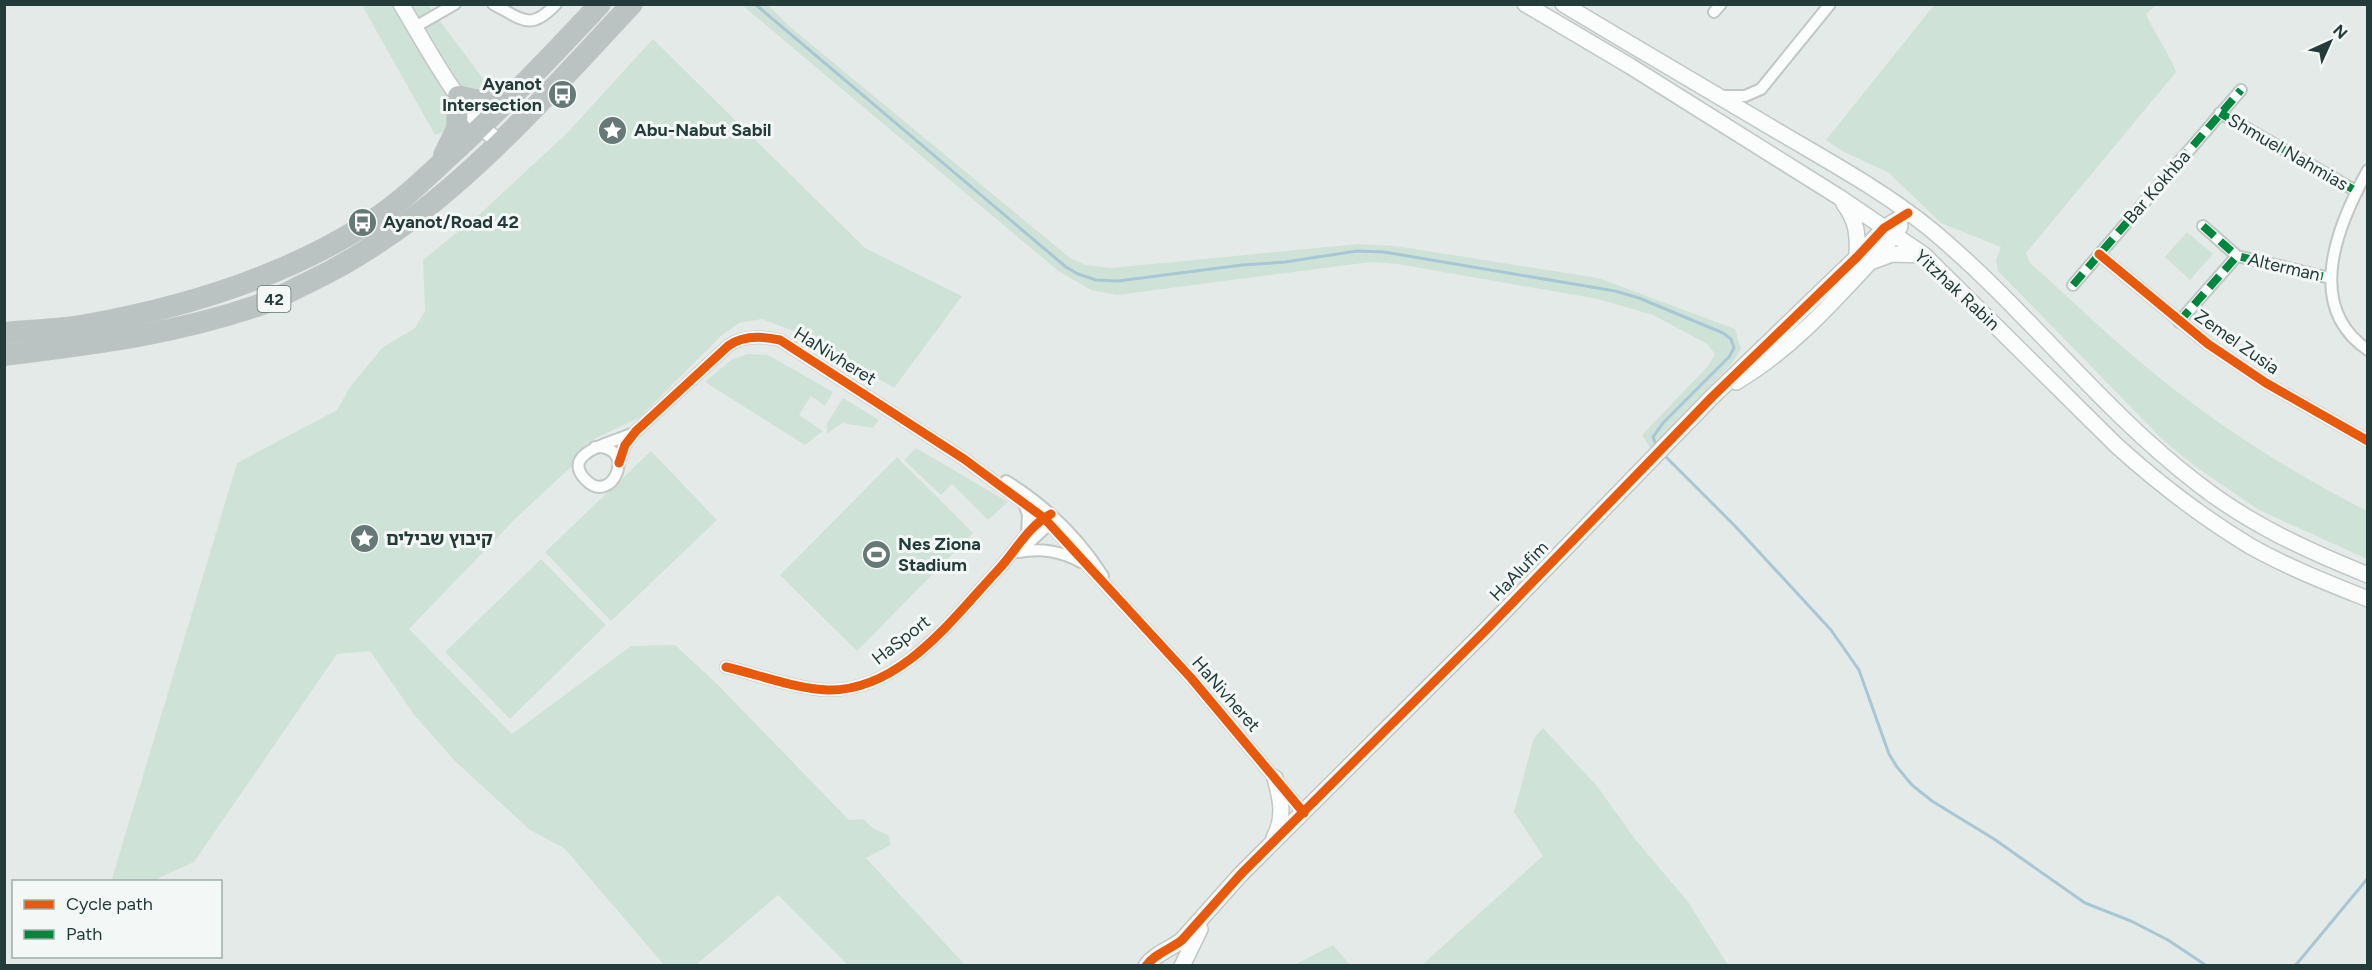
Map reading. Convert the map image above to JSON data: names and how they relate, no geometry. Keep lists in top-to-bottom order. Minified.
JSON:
{"streets":{"highway":["42"],"main road":["Yitzhak Rabin","HaAlufim"],"street":["Shmuel Nahmias","Bar Kokhba","Alterman","Zemel Zusia","HaNivheret","HaSport"]},"crossings":[["Shmuel Nahmias","Bar Kokhba"],["Bar Kokhba","Zemel Zusia"],["Alterman","Zemel Zusia"],["Yitzhak Rabin","HaAlufim"],["HaNivheret","HaAlufim"],["HaNivheret","HaSport"]],"places":{"bus stop":["Ayanot Intersection","Ayanot/Road 42"],"place":["Abu-Nabut Sabil","קיבוץ שבילים"],"sports":["Nes Ziona Stadium"]},"legend":["Cycle path","Path"],"north":"top right"}
